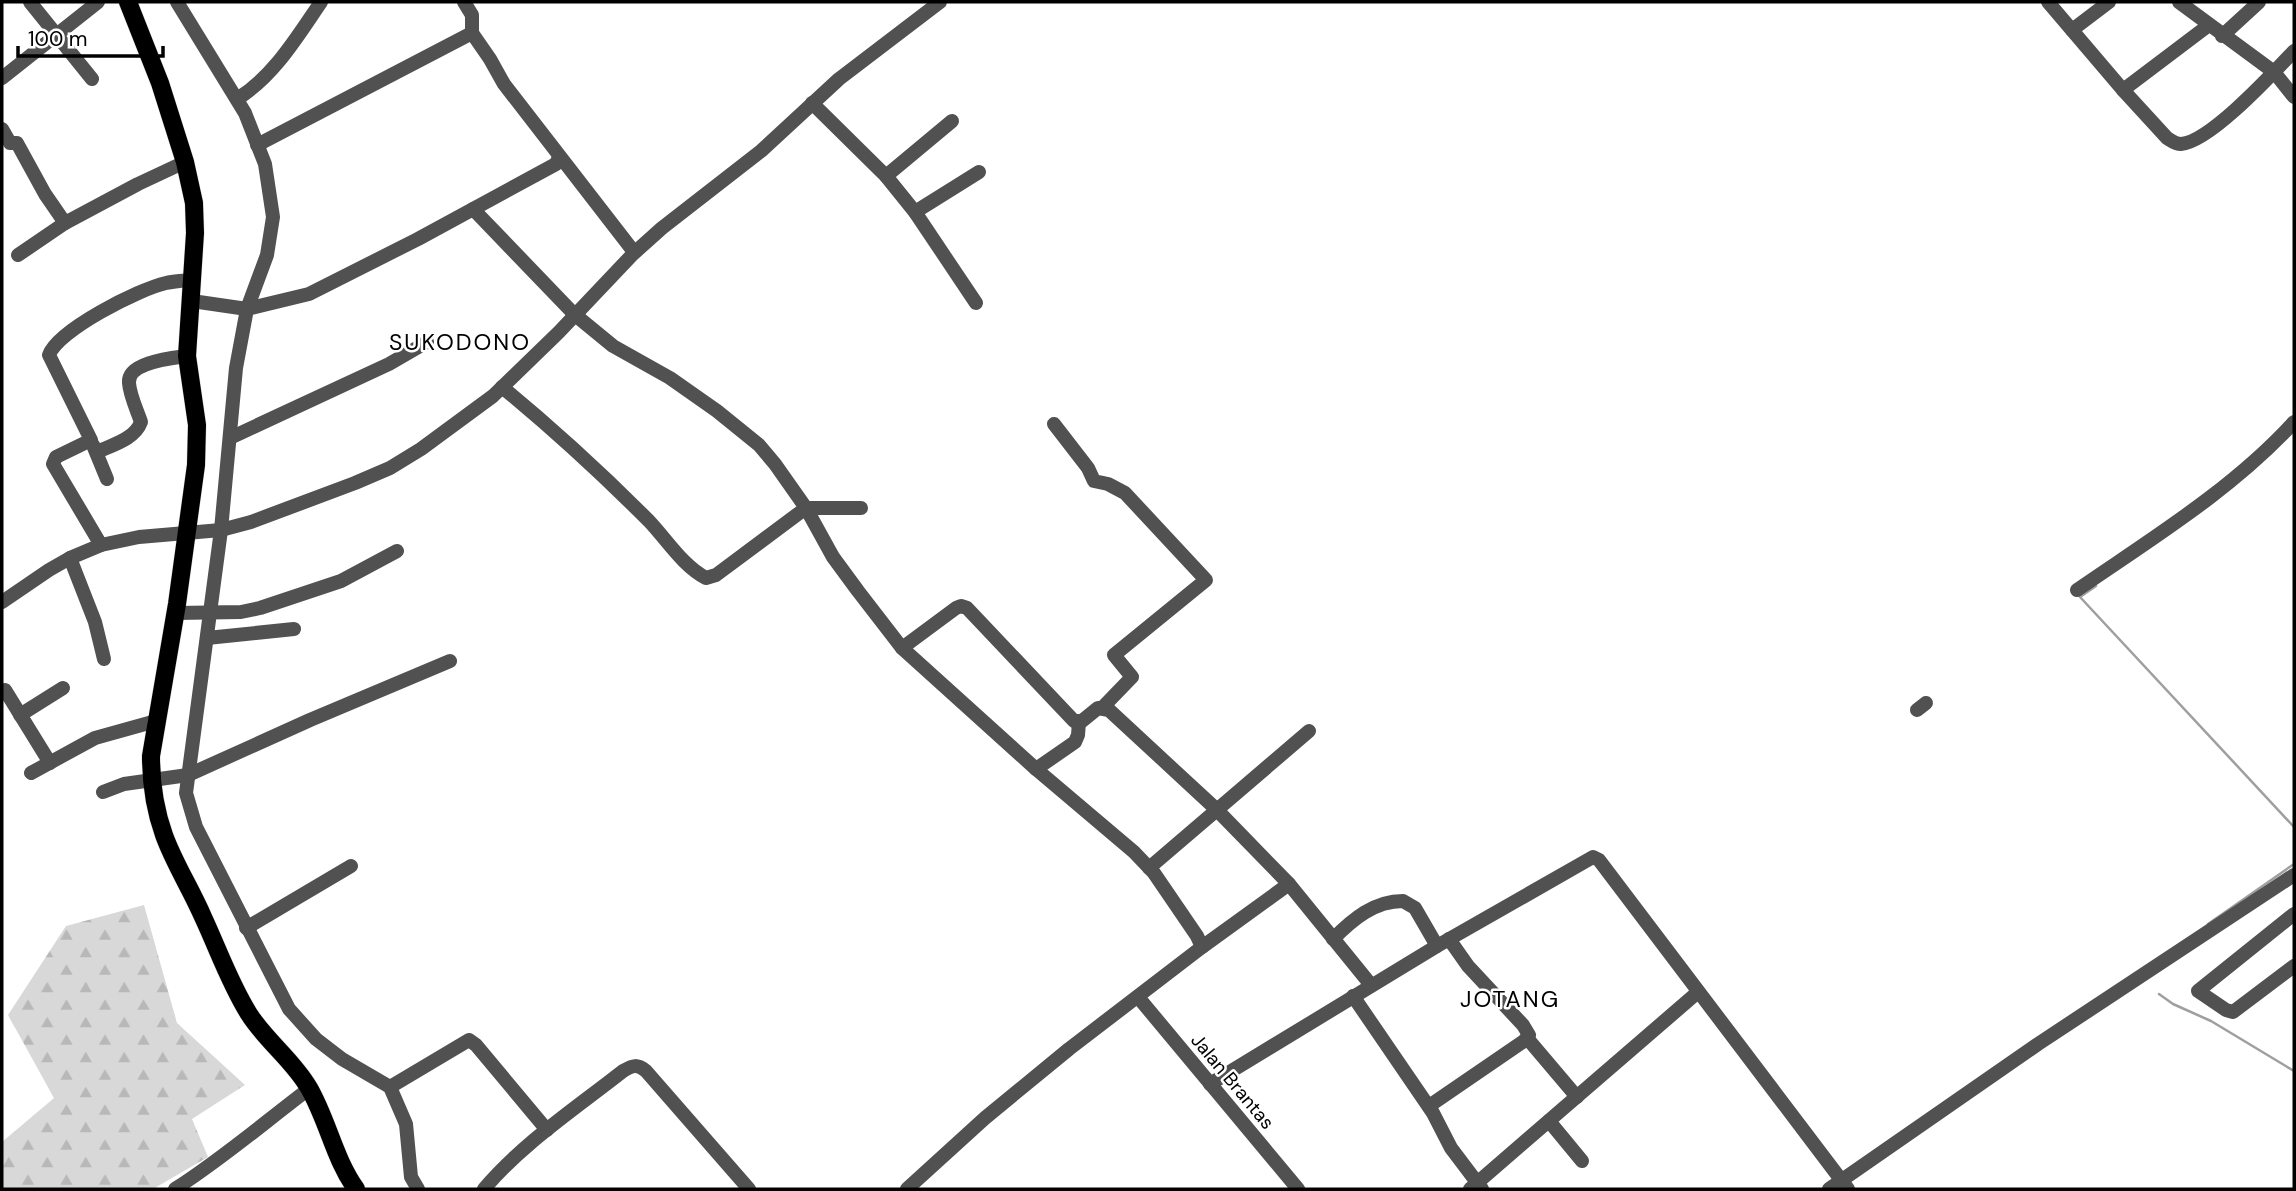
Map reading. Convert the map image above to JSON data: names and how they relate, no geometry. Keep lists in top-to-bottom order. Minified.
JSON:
{"streets":{"street":["Jalan Brantas"]},"districts":["SUKODONO","JOTANG"],"scale_bar":"100 m"}
